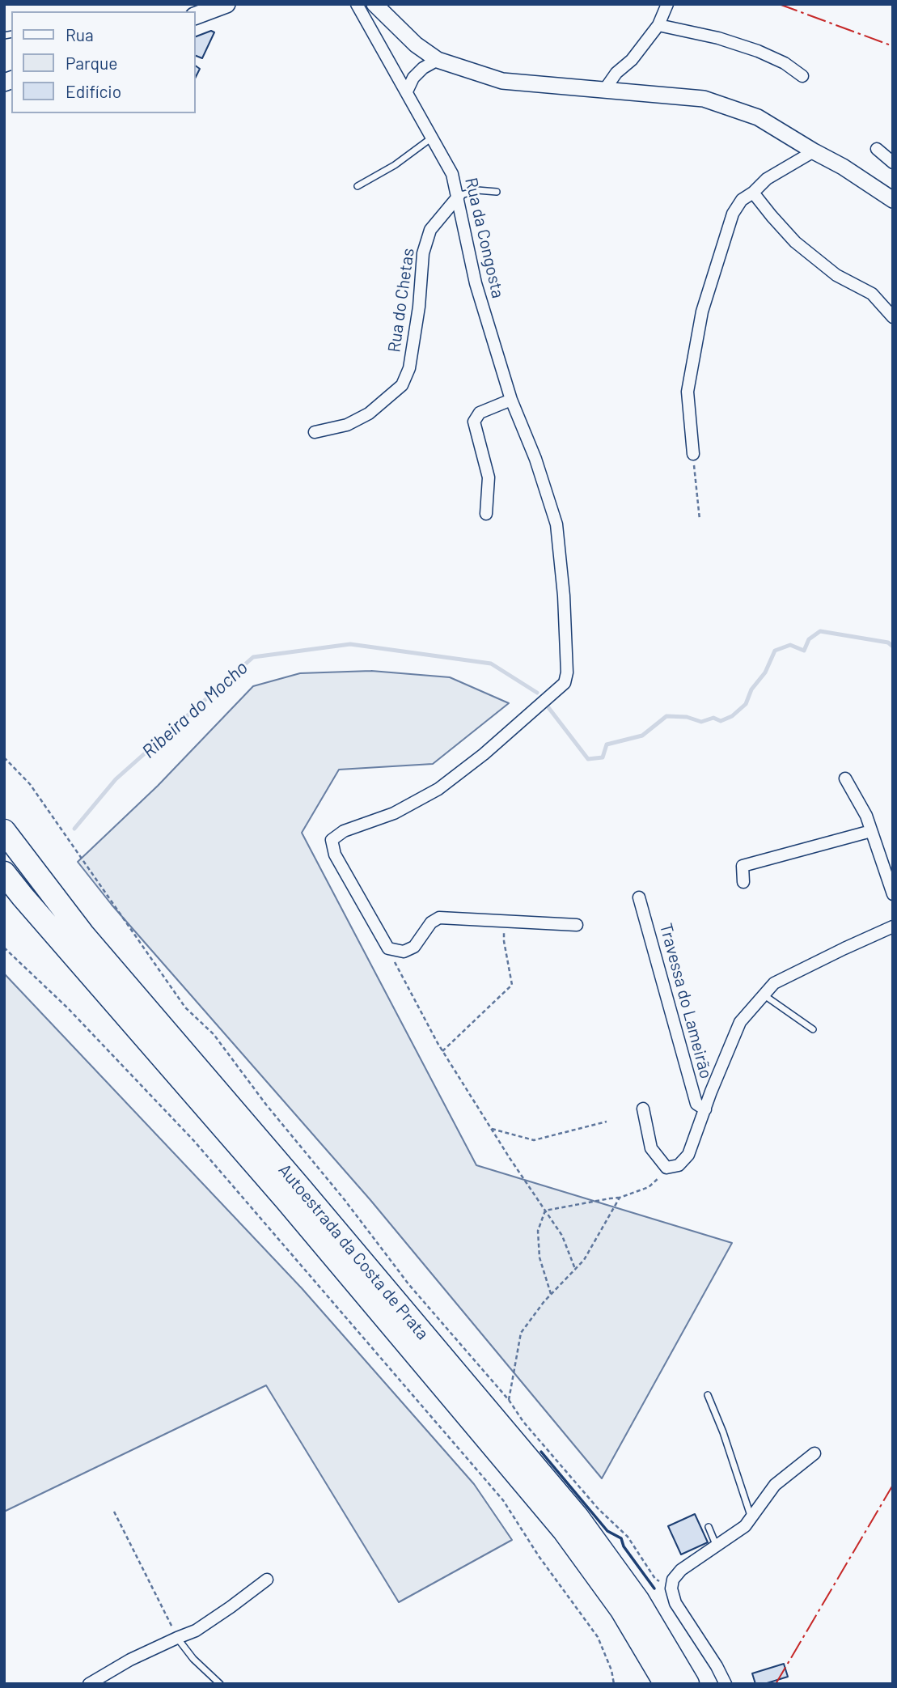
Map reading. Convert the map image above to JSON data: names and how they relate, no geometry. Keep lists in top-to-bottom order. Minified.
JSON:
{"streets":{"highway":["Autoestrada da Costa de Prata"],"street":["Rua da Congosta","Rua do Chetas","Travessa do Lameirão"]},"crossings":[["Rua da Congosta","Rua do Chetas"]],"water":["Ribeira do Mocho"],"legend":["Rua","Parque","Edifício"]}
